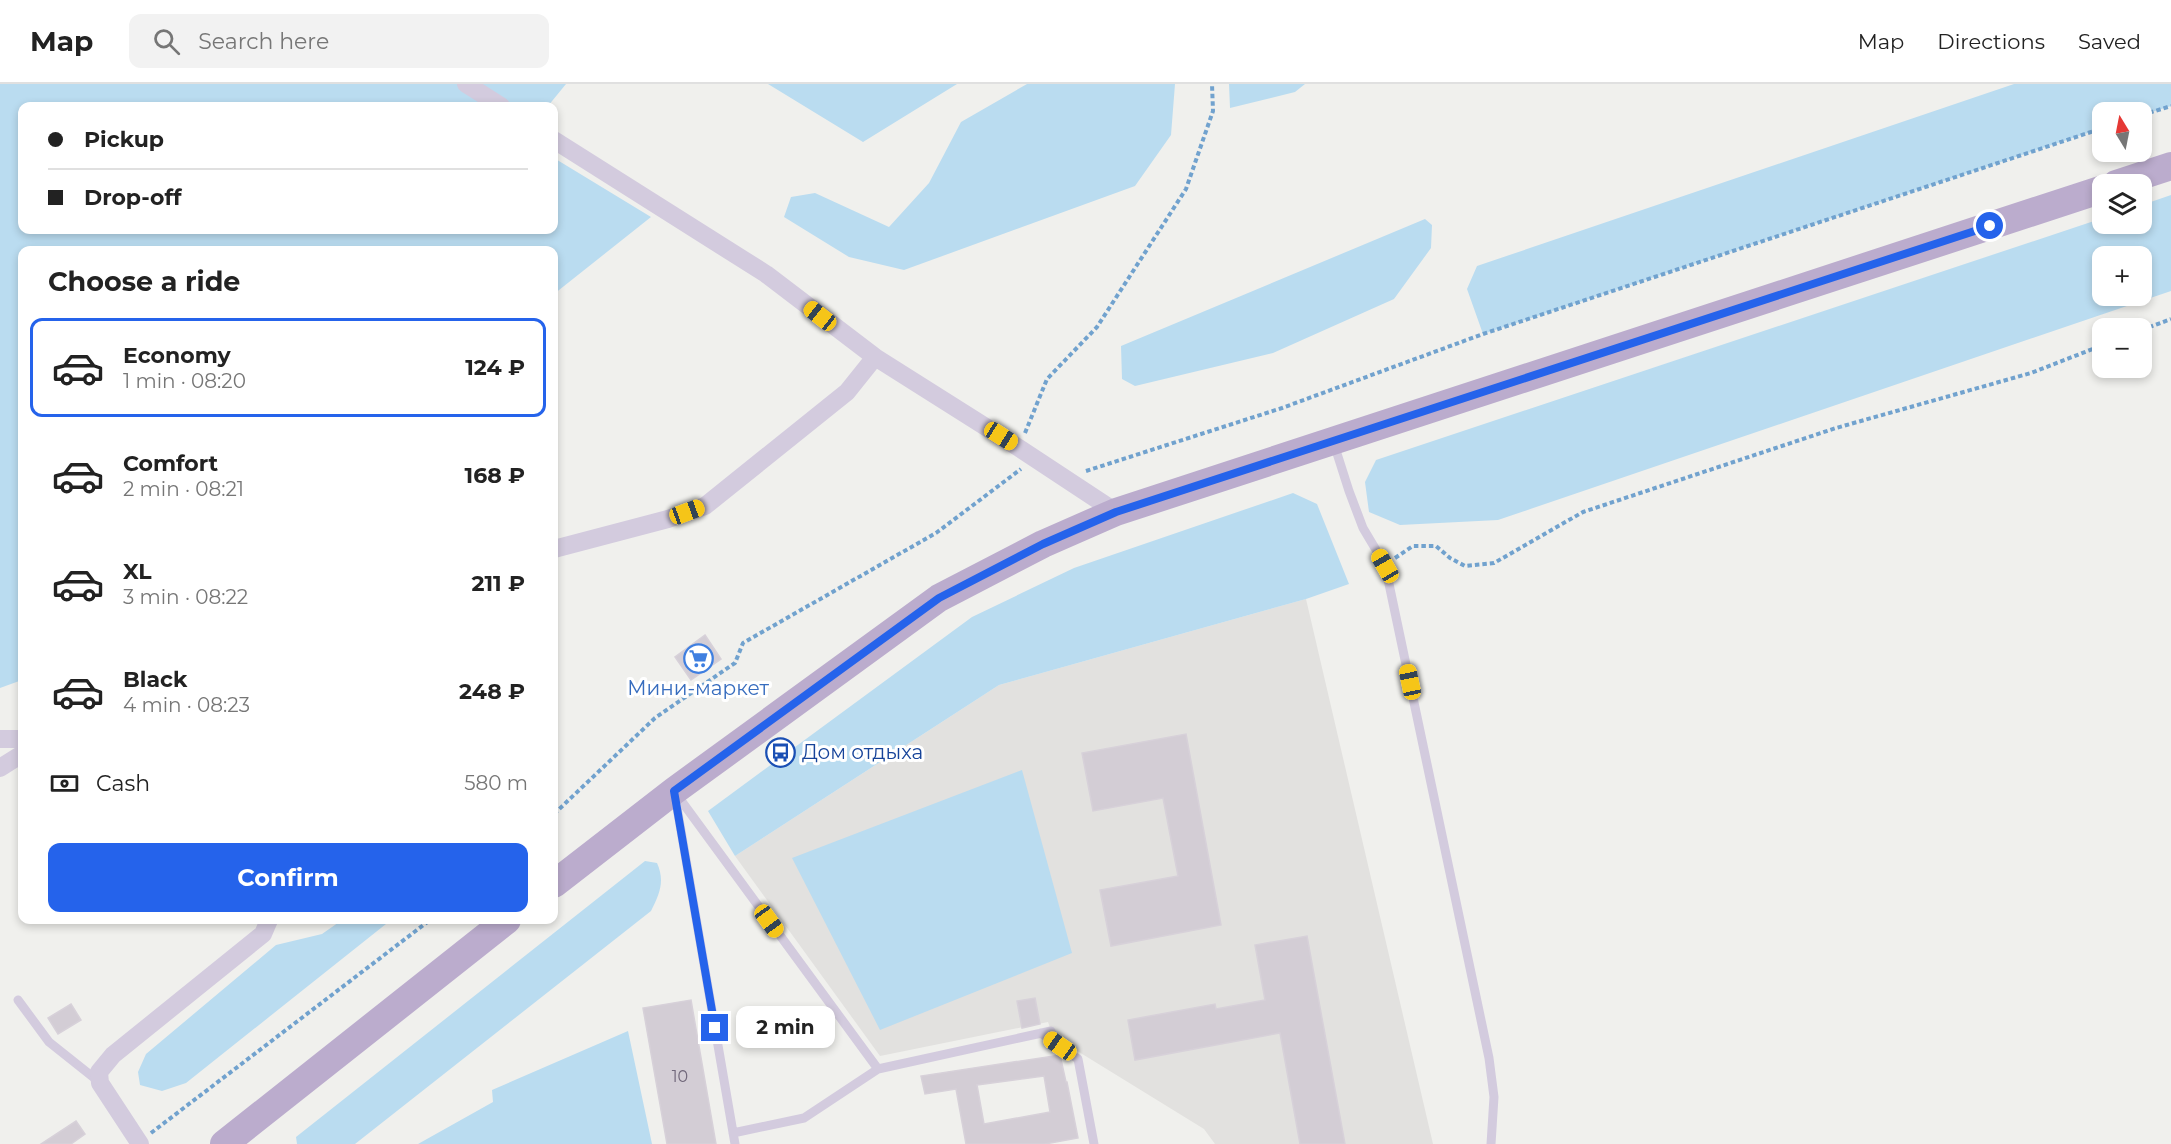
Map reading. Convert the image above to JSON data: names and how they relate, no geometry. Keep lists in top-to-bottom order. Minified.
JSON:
{"places":{"supermarket":["Мини-маркет"],"bus stop":["Дом отдыха"]},"house_numbers":["10"],"north":"top","page":{"header":"Map","search":"Search here","nav":["Map","Directions","Saved"],"map_buttons":["+","−"],"banner":["Pickup","Drop-off"],"heading":"Choose a ride","list":[{"name":"Economy","note":"1 min · 08:20","value":"124 ₽"},{"name":"Comfort","note":"2 min · 08:21","value":"168 ₽"},{"name":"XL","note":"3 min · 08:22","value":"211 ₽"},{"name":"Black","note":"4 min · 08:23","value":"248 ₽"}],"pay":["Cash","580 m"],"buttons":"Confirm","bubble":"2 min"}}
